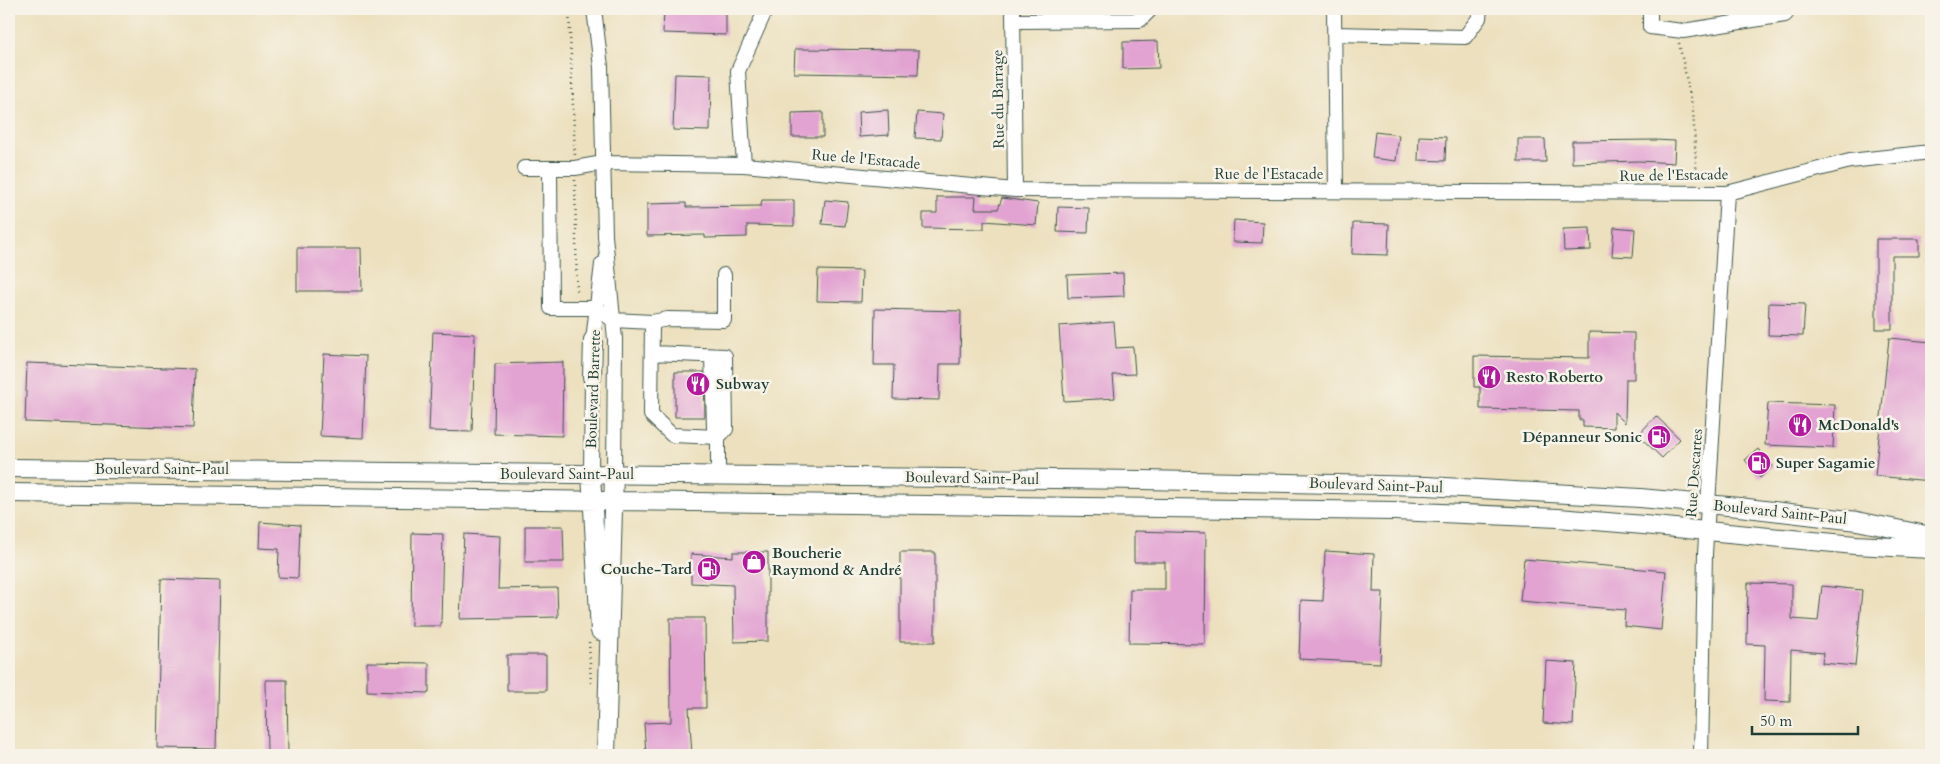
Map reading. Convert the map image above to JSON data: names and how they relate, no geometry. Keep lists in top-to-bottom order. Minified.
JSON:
{"streets":{"main road":["Boulevard Barrette","Boulevard Saint-Paul"],"street":["Rue du Barrage","Rue de l'Estacade","Rue Descartes"]},"crossings":[["Rue du Barrage","Rue de l'Estacade"],["Rue de l'Estacade","Boulevard Barrette"],["Rue de l'Estacade","Rue Descartes"],["Boulevard Barrette","Boulevard Saint-Paul"],["Boulevard Saint-Paul","Rue Descartes"]],"places":{"restaurant":["Resto Roberto","Subway","McDonald's"],"fuel station":["Dépanneur Sonic","Super Sagamie","Couche-Tard"],"shop":["Boucherie Raymond & André"]},"scale_bar":"50 m"}
